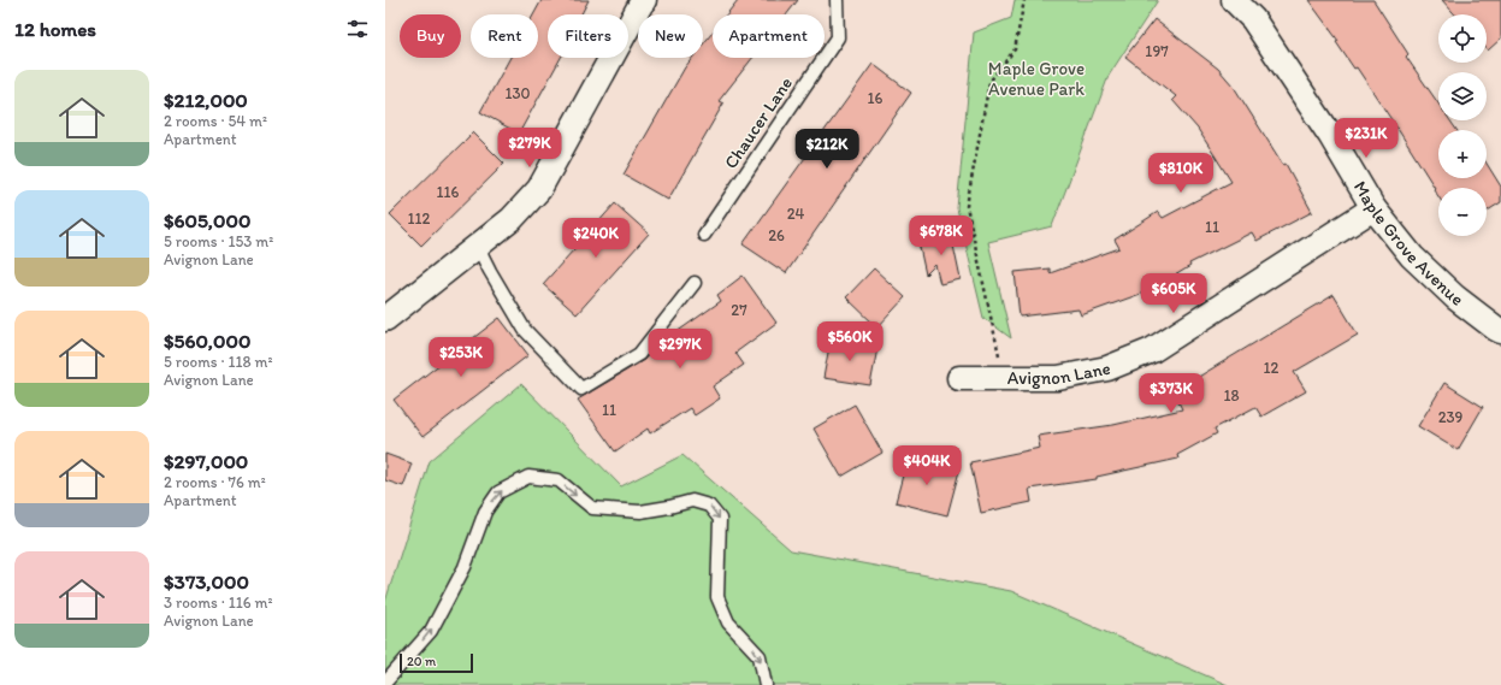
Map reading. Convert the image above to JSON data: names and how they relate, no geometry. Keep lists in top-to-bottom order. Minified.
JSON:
{"streets":{"street":["Maple Grove Avenue","Avignon Lane"],"lane":["Chaucer Lane"]},"crossings":[["Maple Grove Avenue","Avignon Lane"]],"parks":["Maple Grove Avenue Park"],"house_numbers":["197","130","16","116","24","112","11","26","27","12","18","11","239"],"scale_bar":"20 m","page":{"heading":"12 homes","map_buttons":["+","−"],"chip":["Buy","Rent","Filters","New","Apartment"],"list":[{"name":"$212,000","note":"2 rooms · 54 m² · Apartment"},{"name":"$605,000","note":"5 rooms · 153 m² · Avignon Lane"},{"name":"$560,000","note":"5 rooms · 118 m² · Avignon Lane"},{"name":"$297,000","note":"2 rooms · 76 m² · Apartment"},{"name":"$373,000","note":"3 rooms · 116 m² · Avignon Lane"}],"price":["$231K","$279K","$212K","$810K","$678K","$240K","$605K","$560K","$297K","$253K","$373K","$404K"],"scale":"20 m"}}
